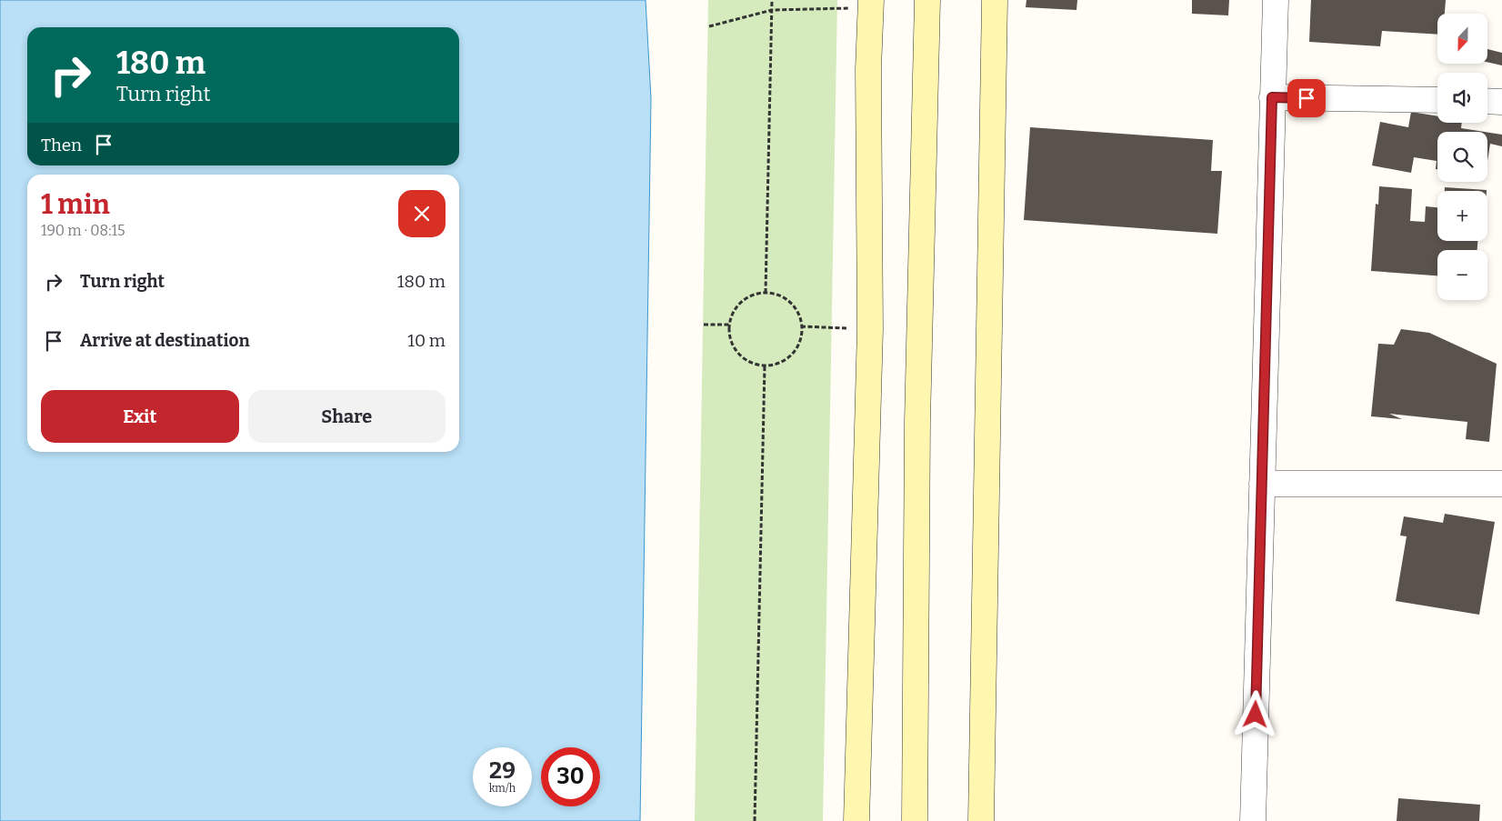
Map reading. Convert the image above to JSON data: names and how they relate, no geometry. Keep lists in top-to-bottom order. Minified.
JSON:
{"north":"bottom","page":{"map_buttons":["+","−"],"turn":["180 m","Turn right"],"then":"Then","heading":["1 min","190 m · 08:15"],"list":[{"name":"Turn right","value":"180 m"},{"name":"Arrive at destination","value":"10 m"}],"buttons":["Exit","Share"],"speed":"29 km/h","limit":"30"}}
